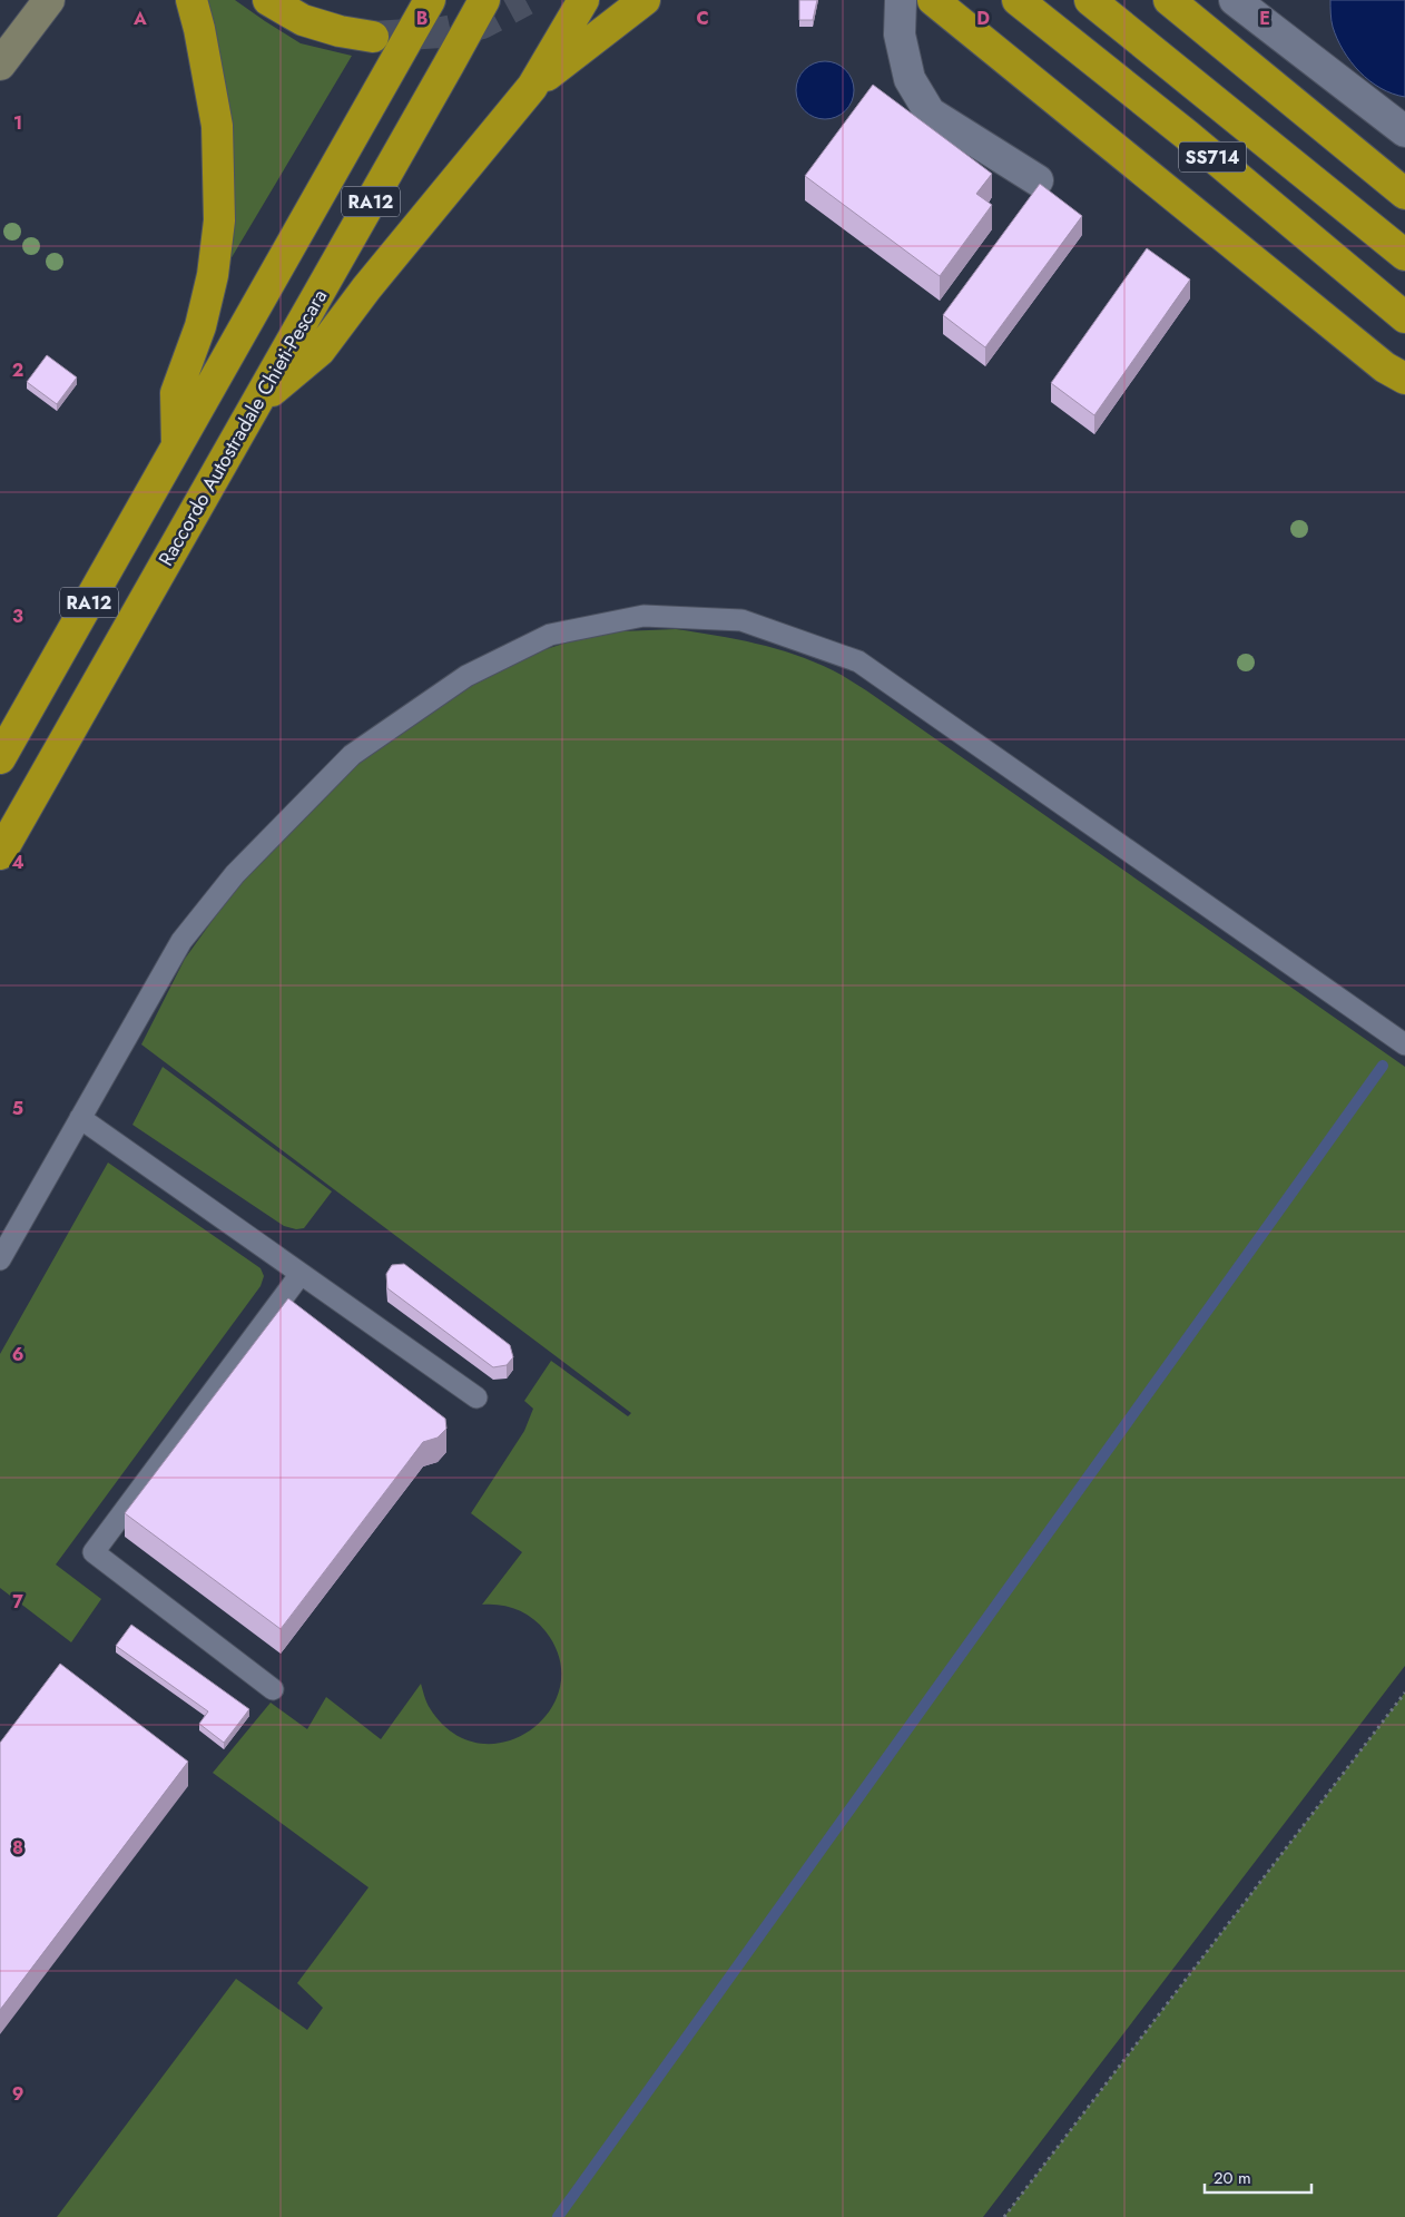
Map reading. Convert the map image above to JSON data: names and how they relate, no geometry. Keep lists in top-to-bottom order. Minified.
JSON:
{"streets":{"highway":["SS714","RA12","Raccordo Autostradale Chieti-Pescara"]},"scale_bar":"20 m","grid":{"columns":["A","B","C","D","E"],"rows":["1","2","3","4","5","6","7","8","9"]}}
